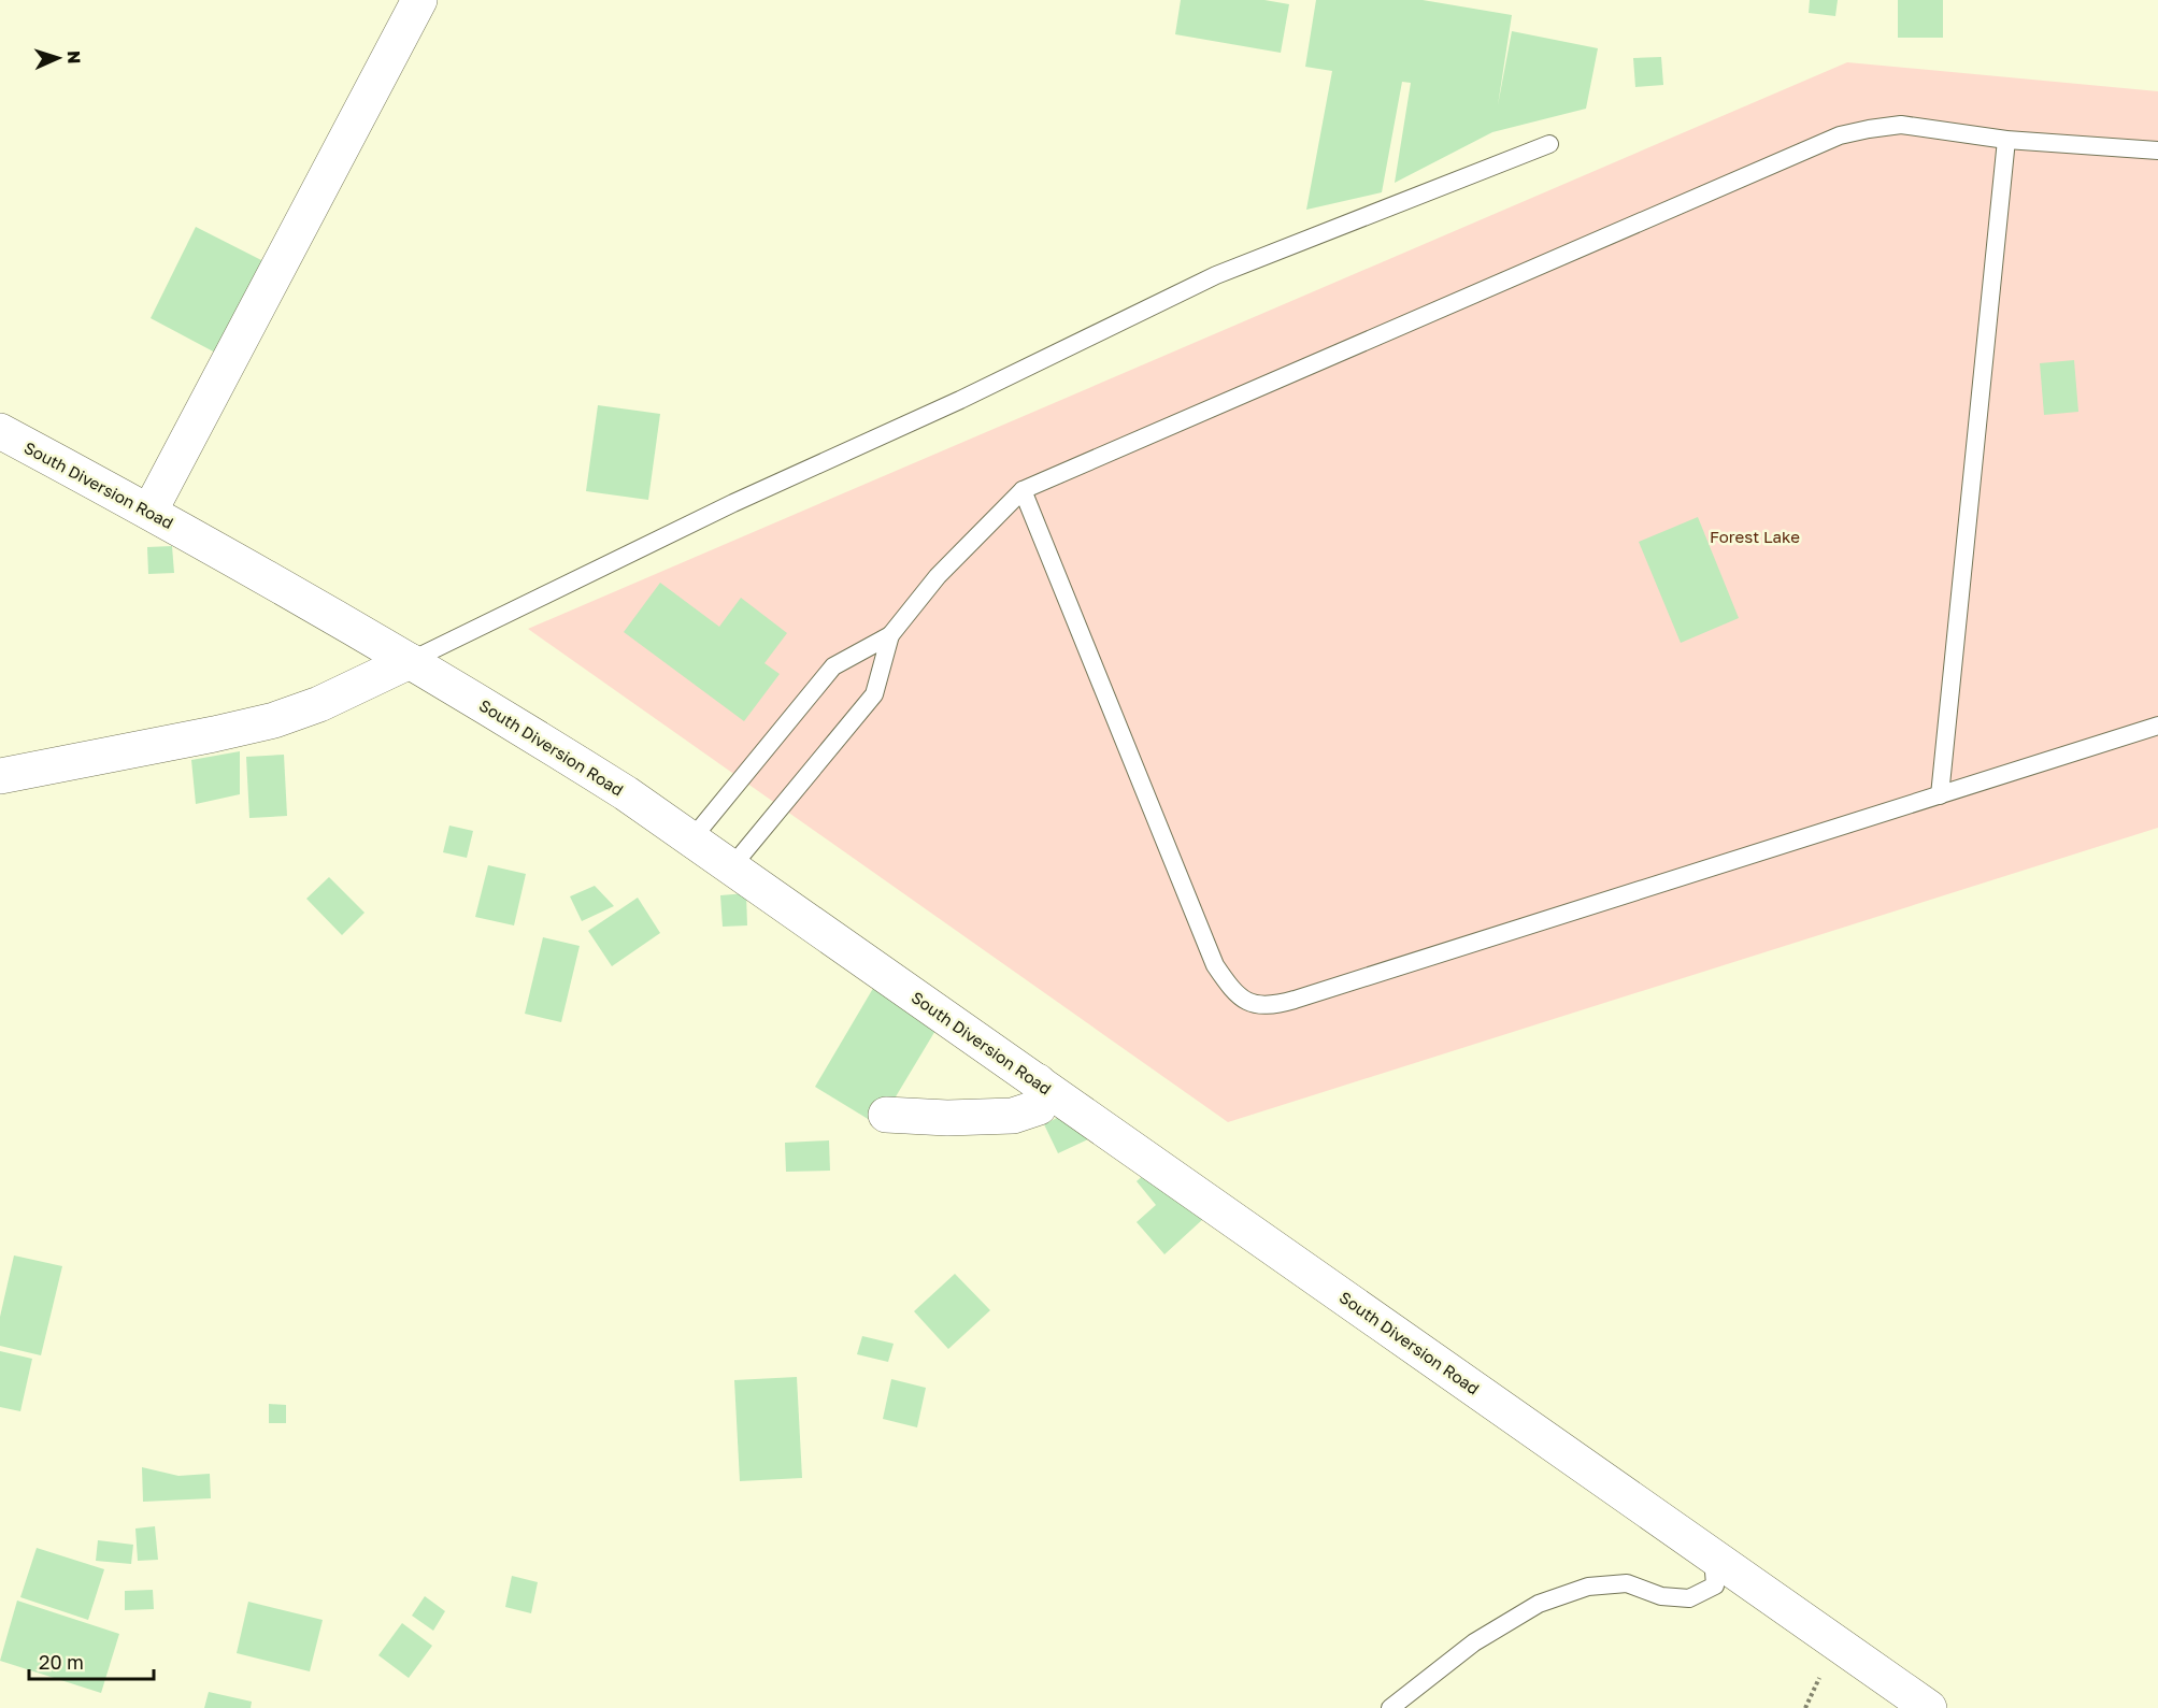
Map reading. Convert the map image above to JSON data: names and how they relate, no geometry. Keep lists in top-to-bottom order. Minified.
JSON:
{"streets":{"main road":["South Diversion Road"]},"parks":["Forest Lake"],"scale_bar":"20 m","north":"right"}
